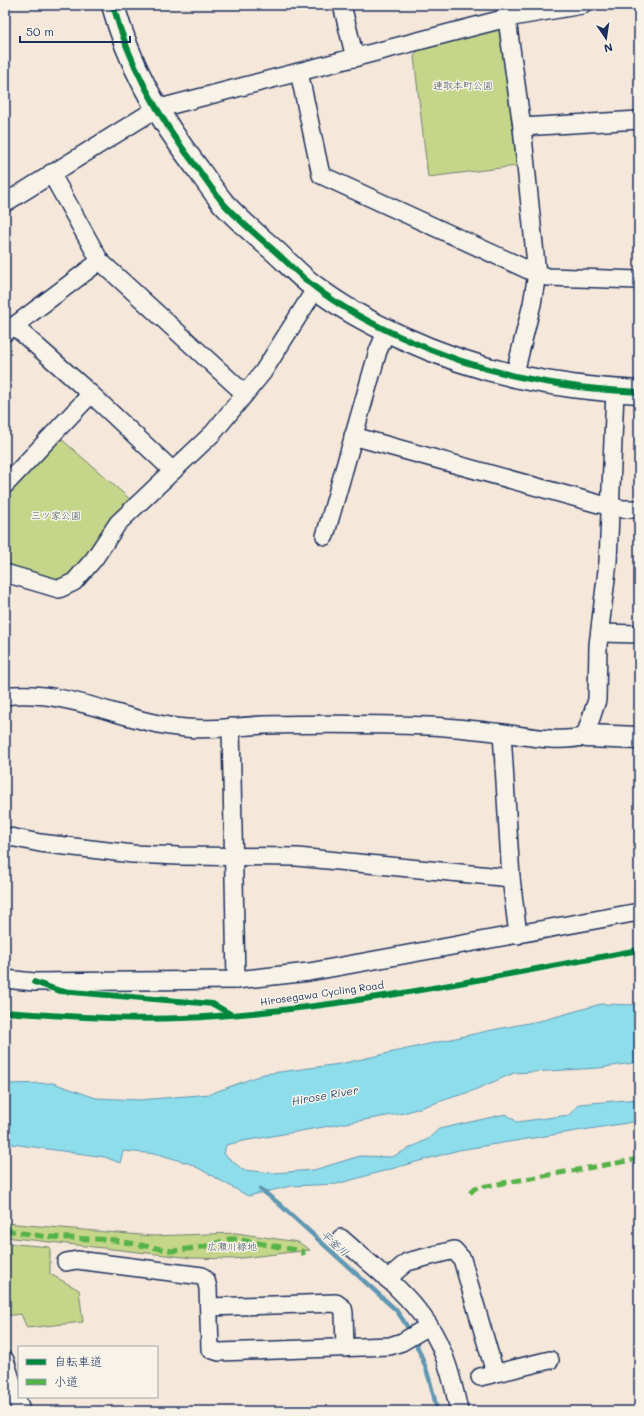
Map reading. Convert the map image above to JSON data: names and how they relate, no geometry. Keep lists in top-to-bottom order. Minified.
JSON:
{"streets":{"cycle path":["Hirosegawa Cycling Road"]},"water":["Hirose River","平釜川"],"parks":["連取本町公園","三ツ家公園","広瀬川緑地"],"legend":["自転車道","小道"],"scale_bar":"50 m","north":"bottom"}
